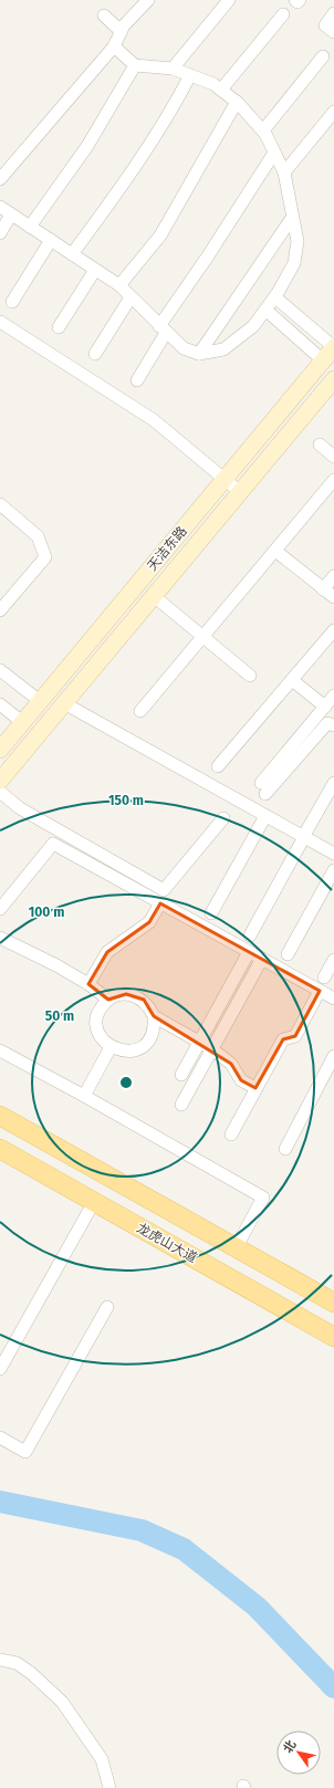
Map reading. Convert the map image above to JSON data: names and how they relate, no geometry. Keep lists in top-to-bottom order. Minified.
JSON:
{"streets":{"main road":["天洁东路","龙虎山大道"]},"north":"top left","rings":["150 m","100 m","50 m"]}
